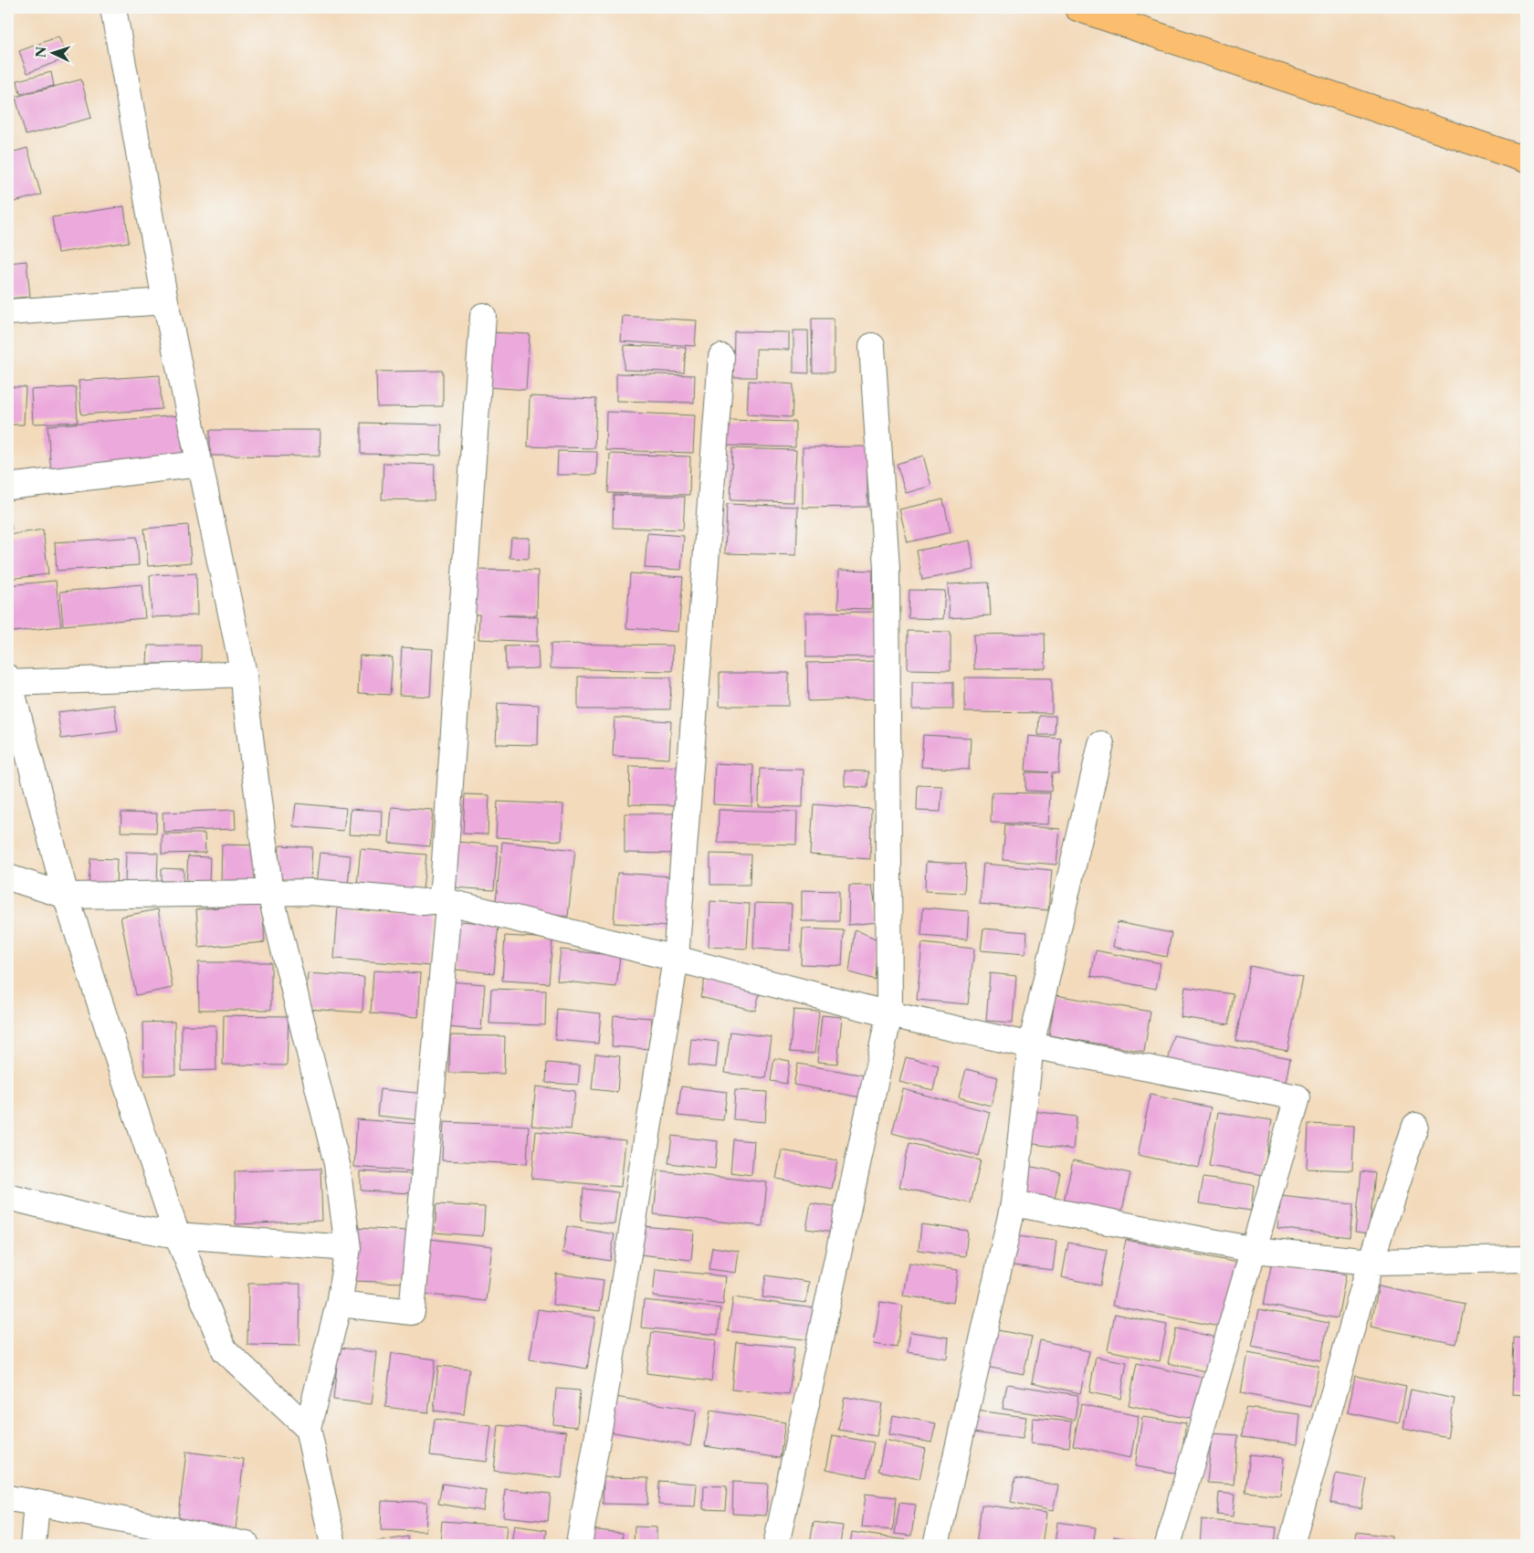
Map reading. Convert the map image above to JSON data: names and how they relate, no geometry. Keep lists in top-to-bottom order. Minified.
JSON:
{"north":"left"}
